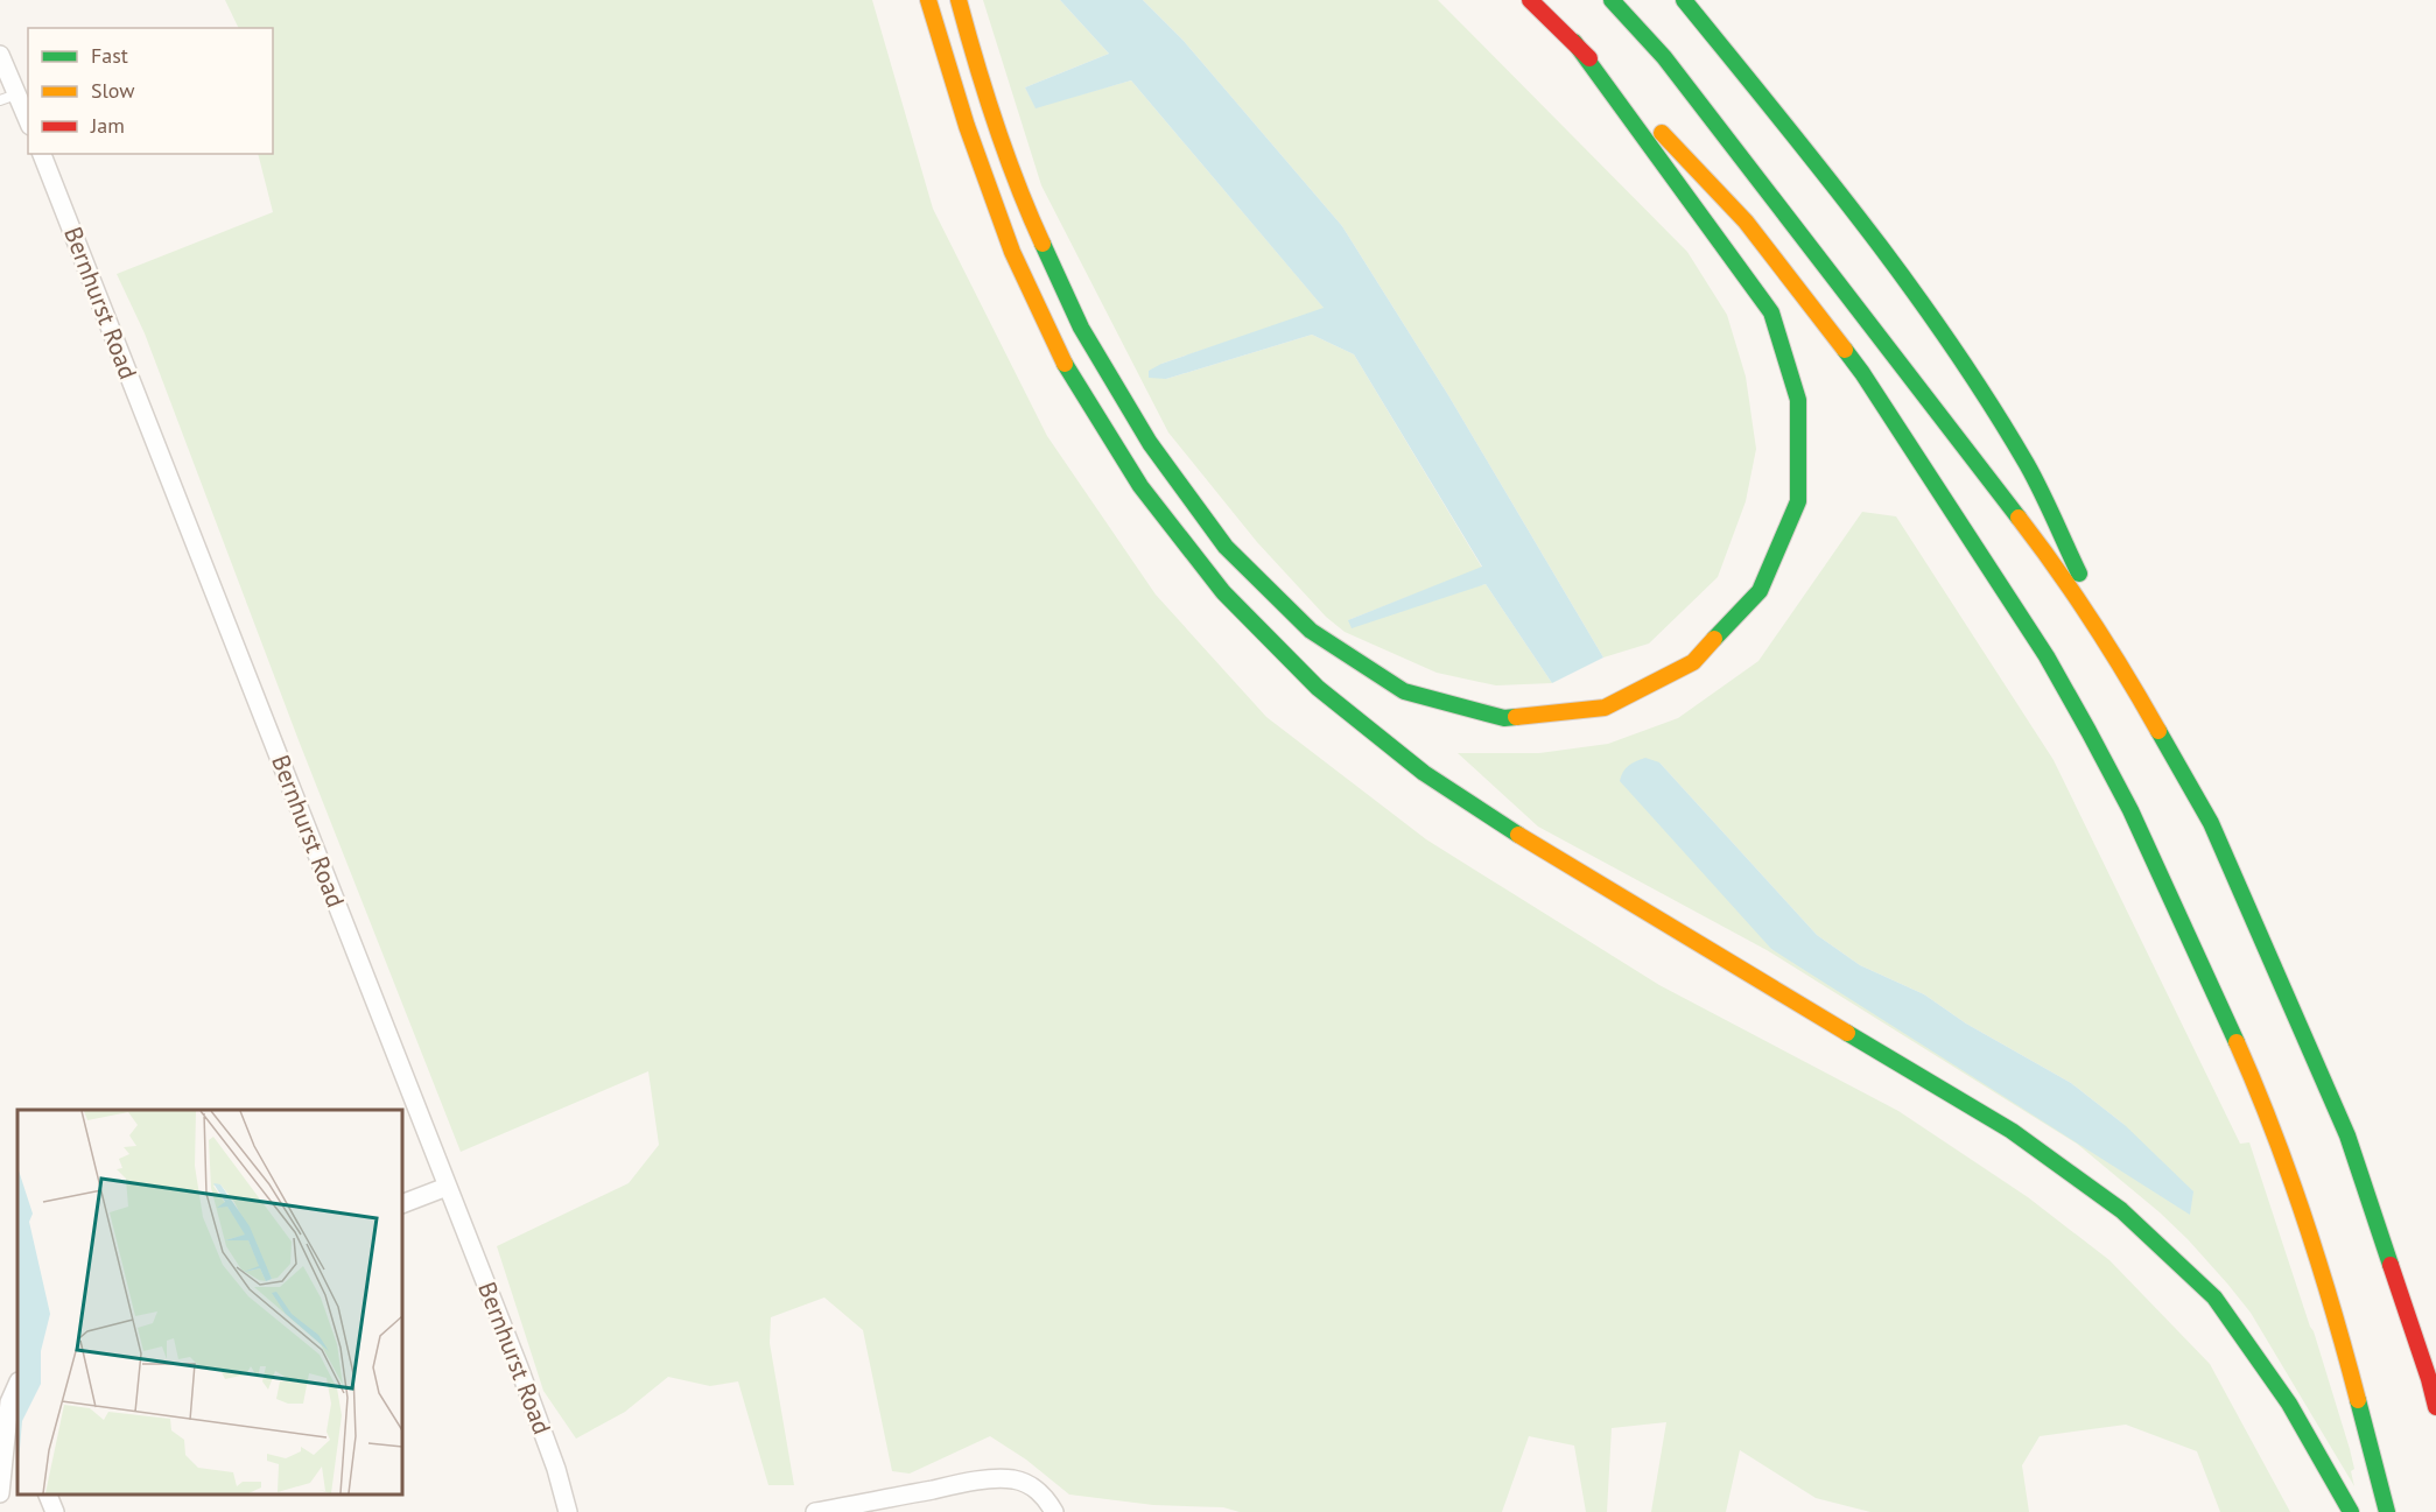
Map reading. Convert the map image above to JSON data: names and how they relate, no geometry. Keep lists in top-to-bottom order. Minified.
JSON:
{"streets":{"street":["Bernhurst Road"]},"legend":["Fast","Slow","Jam"]}
